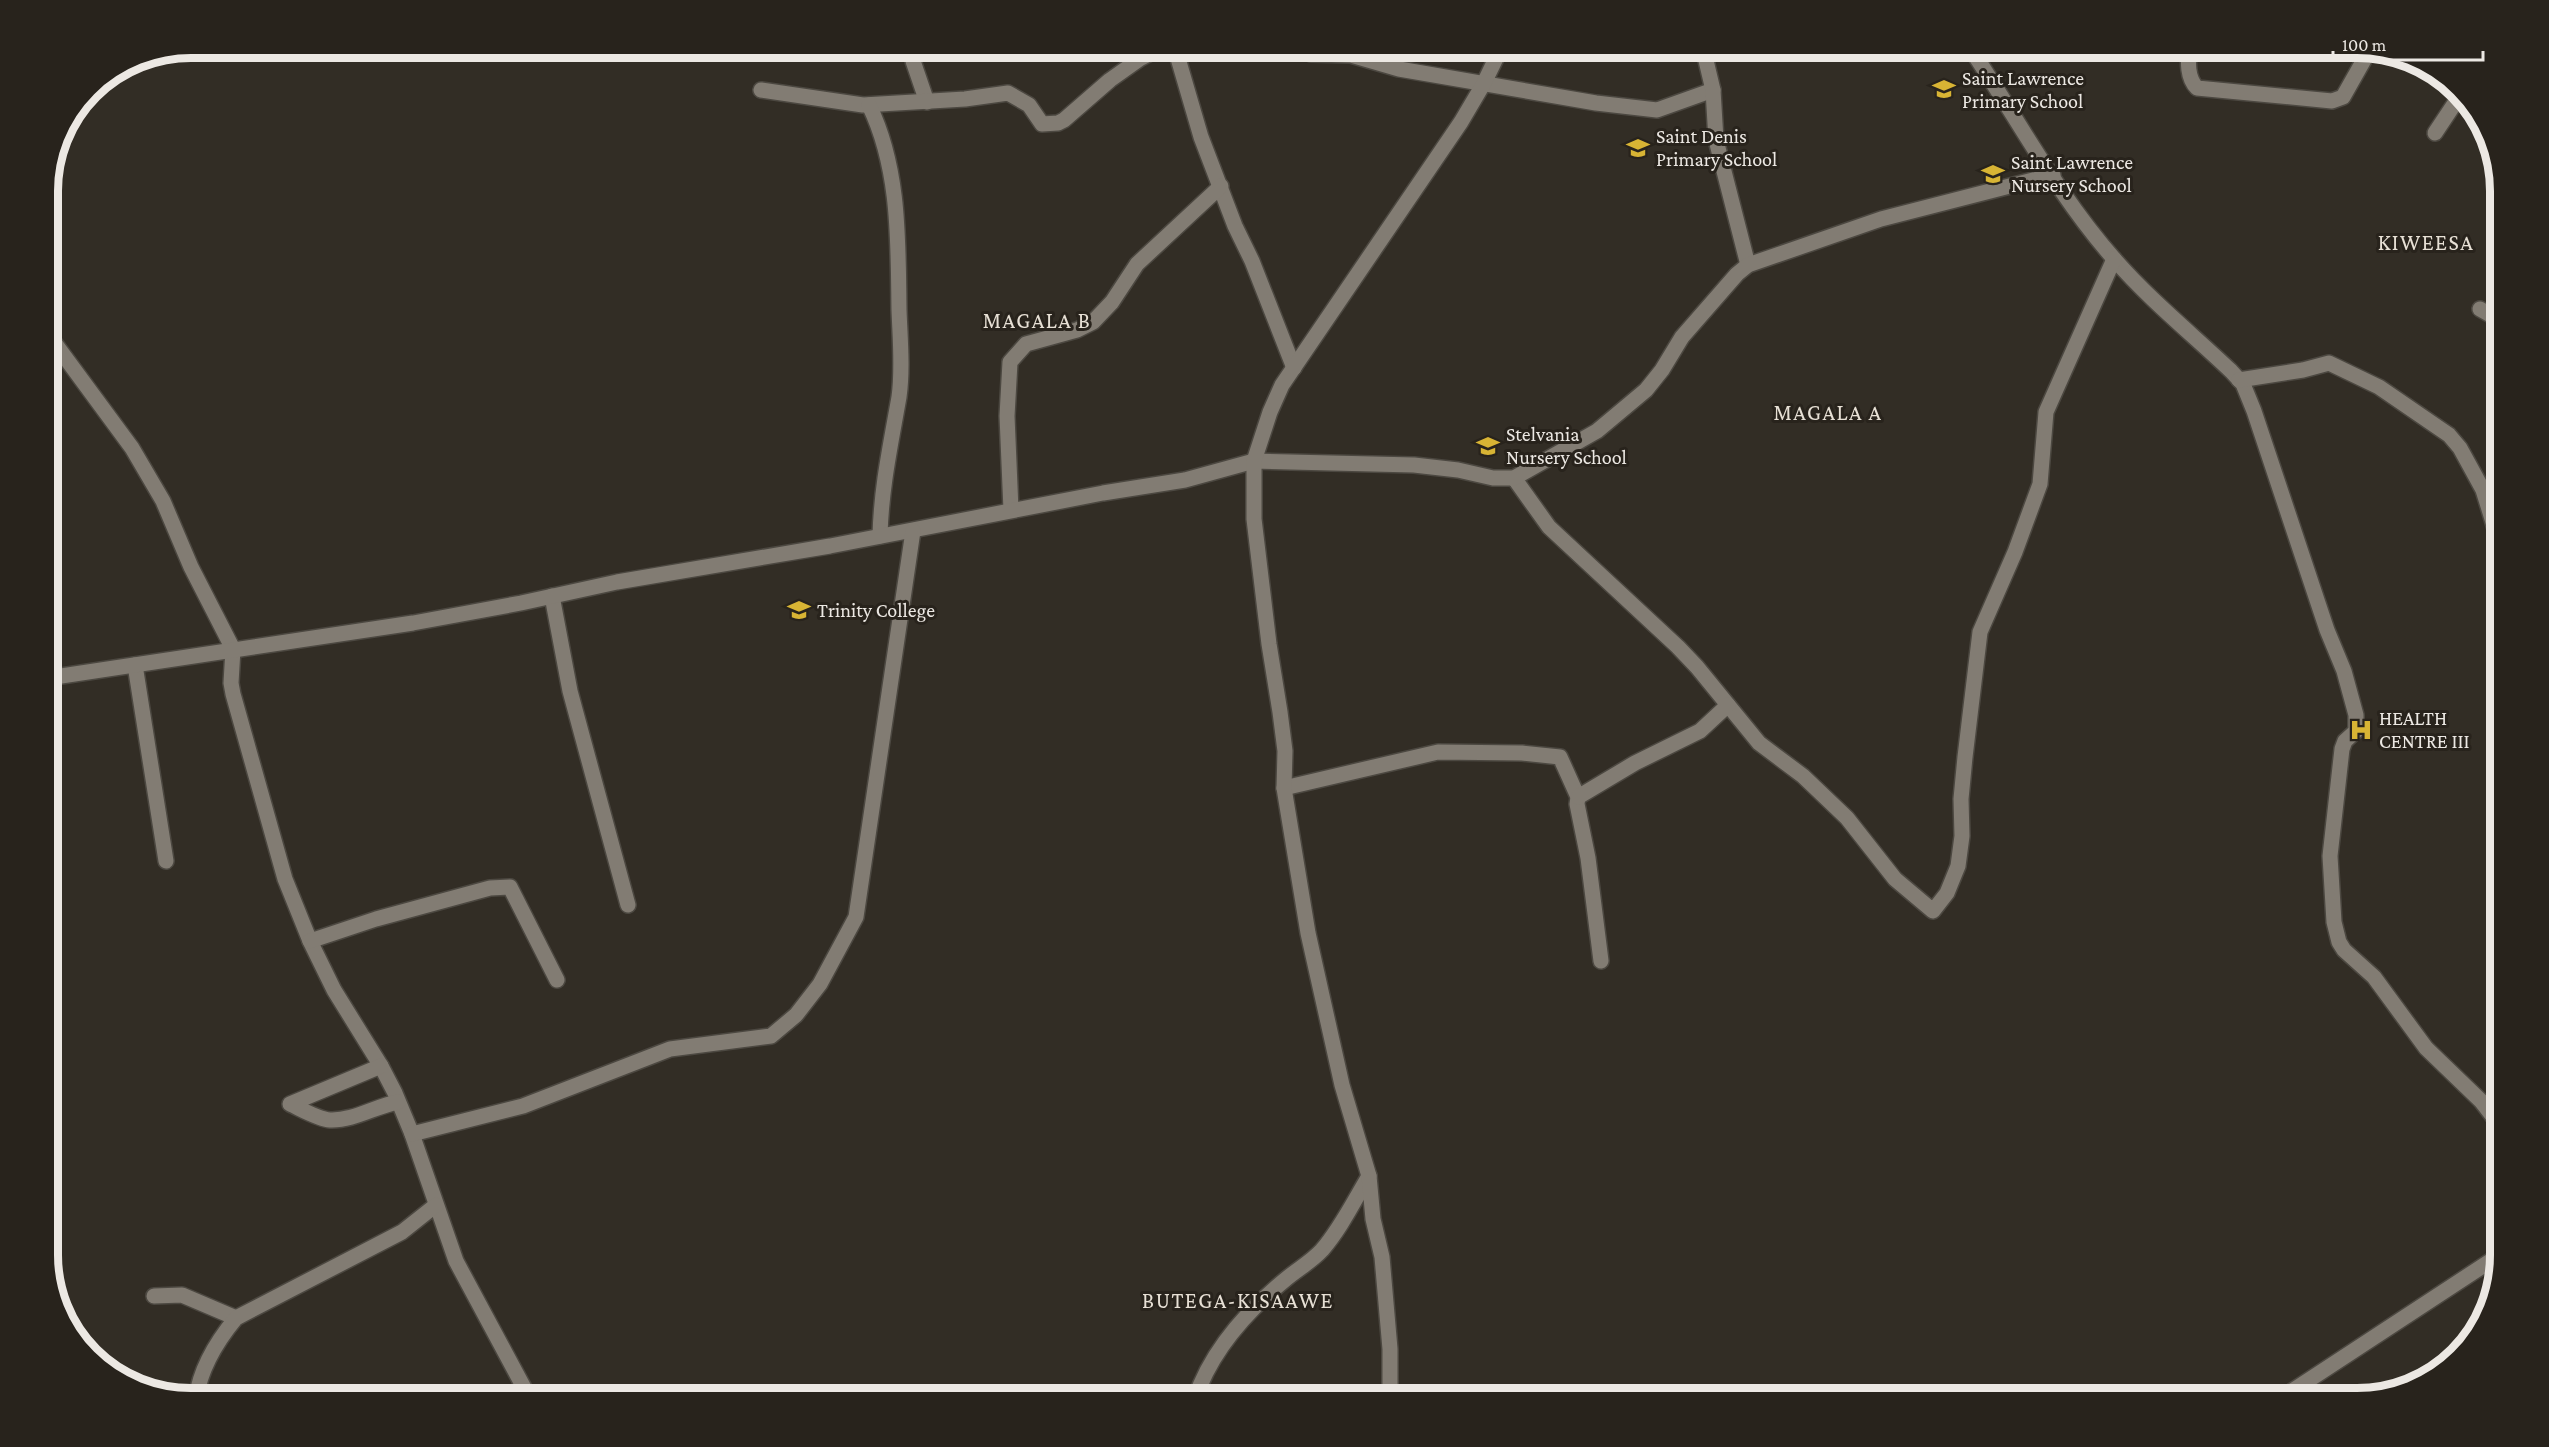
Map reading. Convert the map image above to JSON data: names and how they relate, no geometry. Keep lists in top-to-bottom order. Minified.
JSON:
{"districts":["KIWEESA","MAGALA B","MAGALA A","BUTEGA-KISAAWE"],"places":{"school or university":["Saint Lawrence Primary School","Saint Denis Primary School","Saint Lawrence Nursery School","Stelvania Nursery School","Trinity College"],"hospital":["HEALTH CENTRE III"]},"scale_bar":"100 m"}
